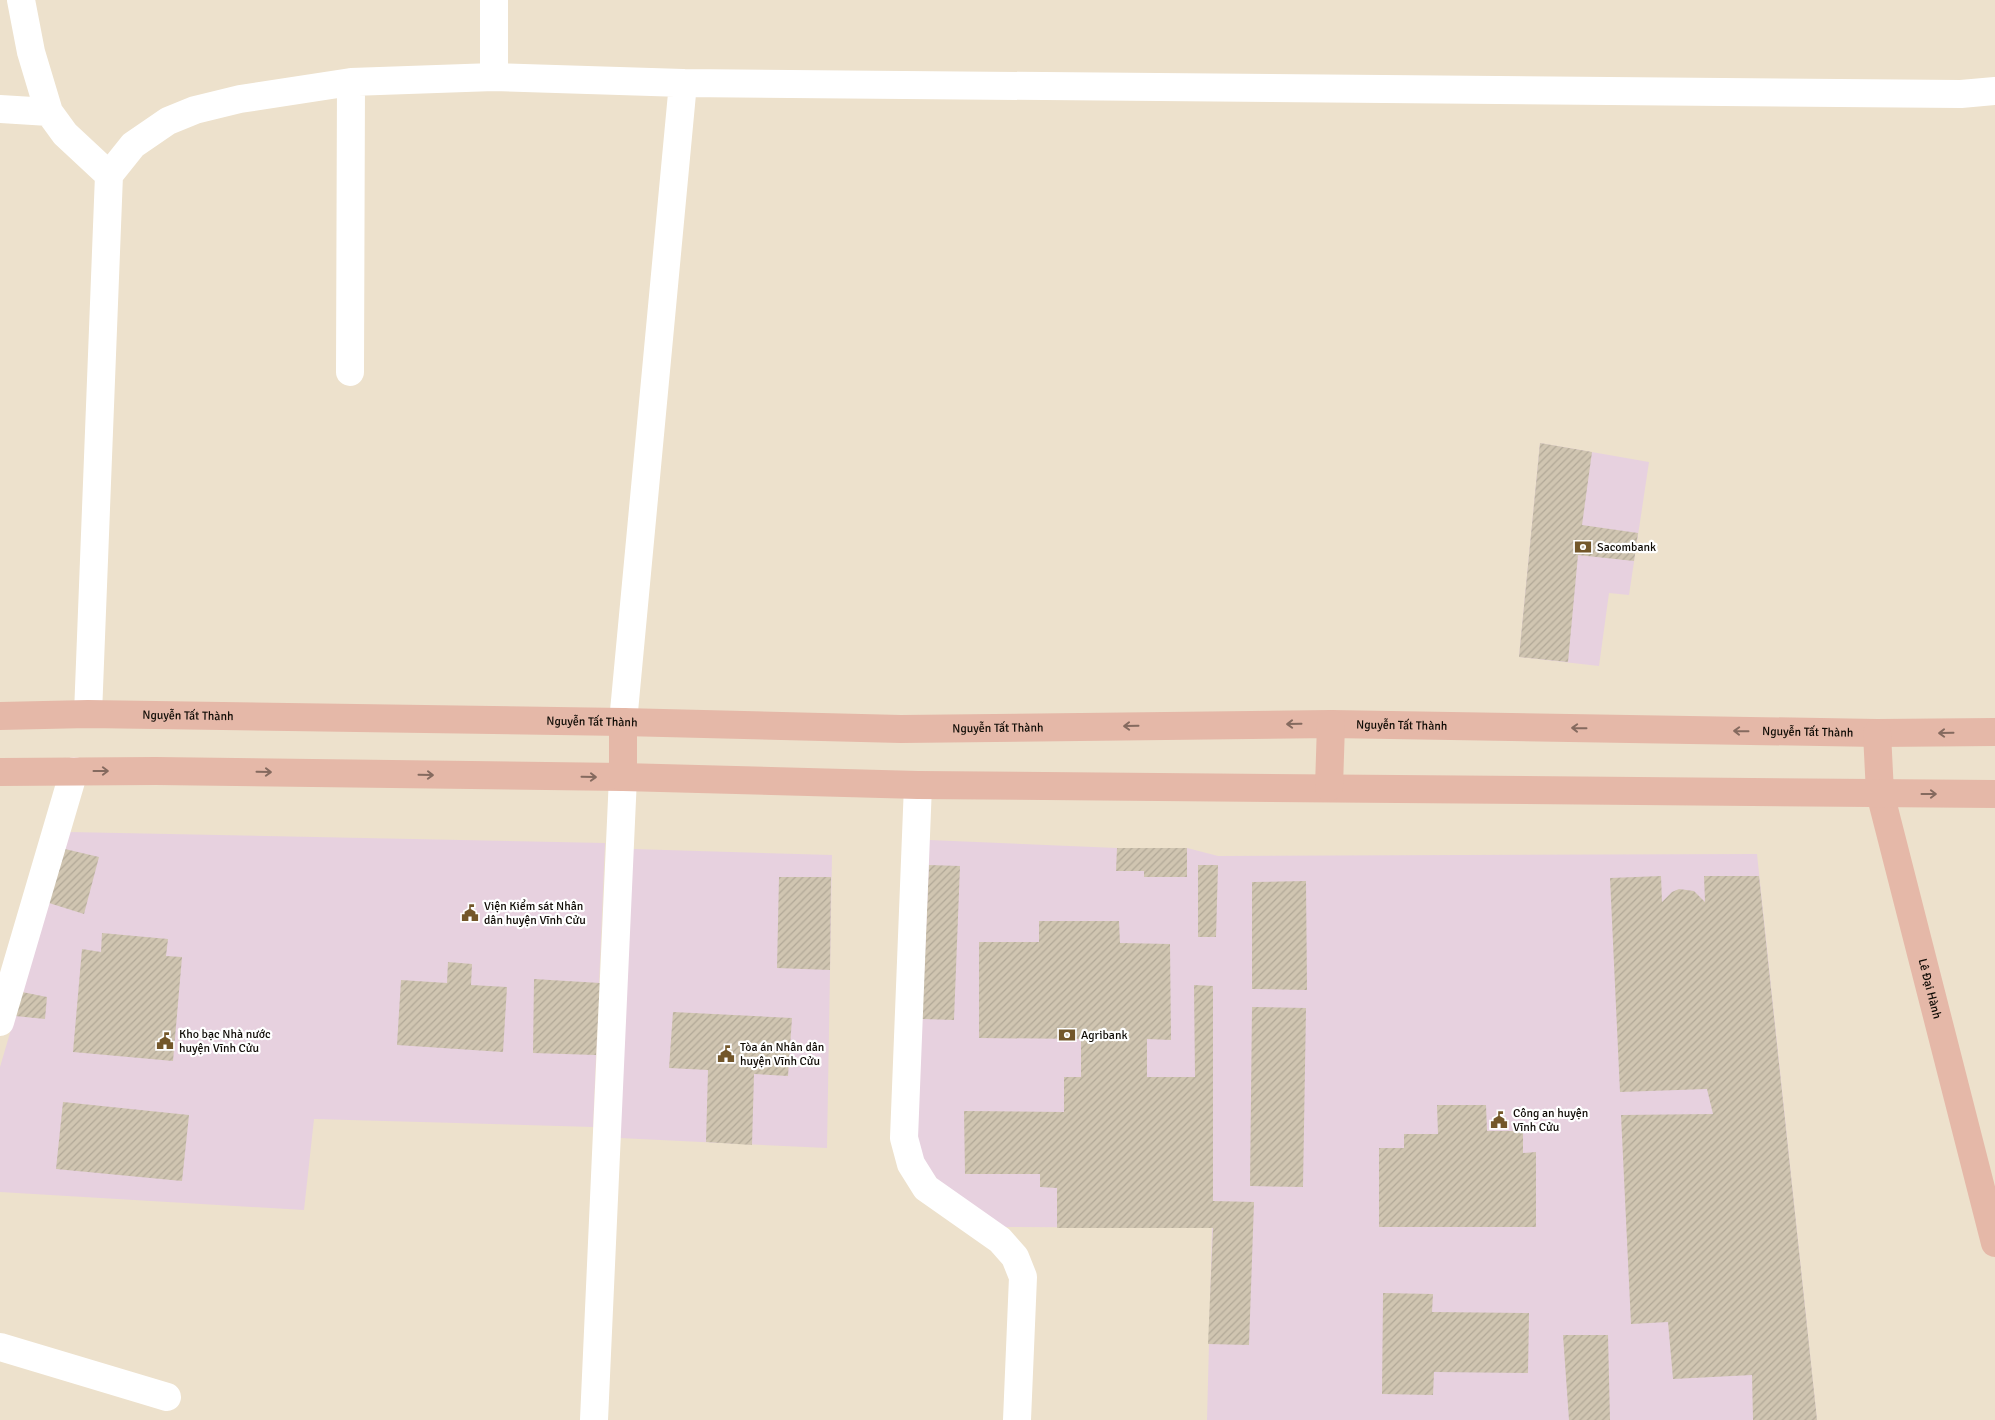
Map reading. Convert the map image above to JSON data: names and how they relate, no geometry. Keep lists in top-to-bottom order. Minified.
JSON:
{"streets":{"main road":["Nguyễn Tất Thành","Lê Đại Hành"]},"crossings":[["Nguyễn Tất Thành","Lê Đại Hành"]],"places":{"bank":["Sacombank","Agribank"],"public building":["Viện Kiểm sát Nhân dân huyện Vĩnh Cửu","Kho bạc Nhà nước huyện Vĩnh Cửu","Tòa án Nhân dân huyện Vĩnh Cửu","Công an huyện Vĩnh Cửu"]}}
